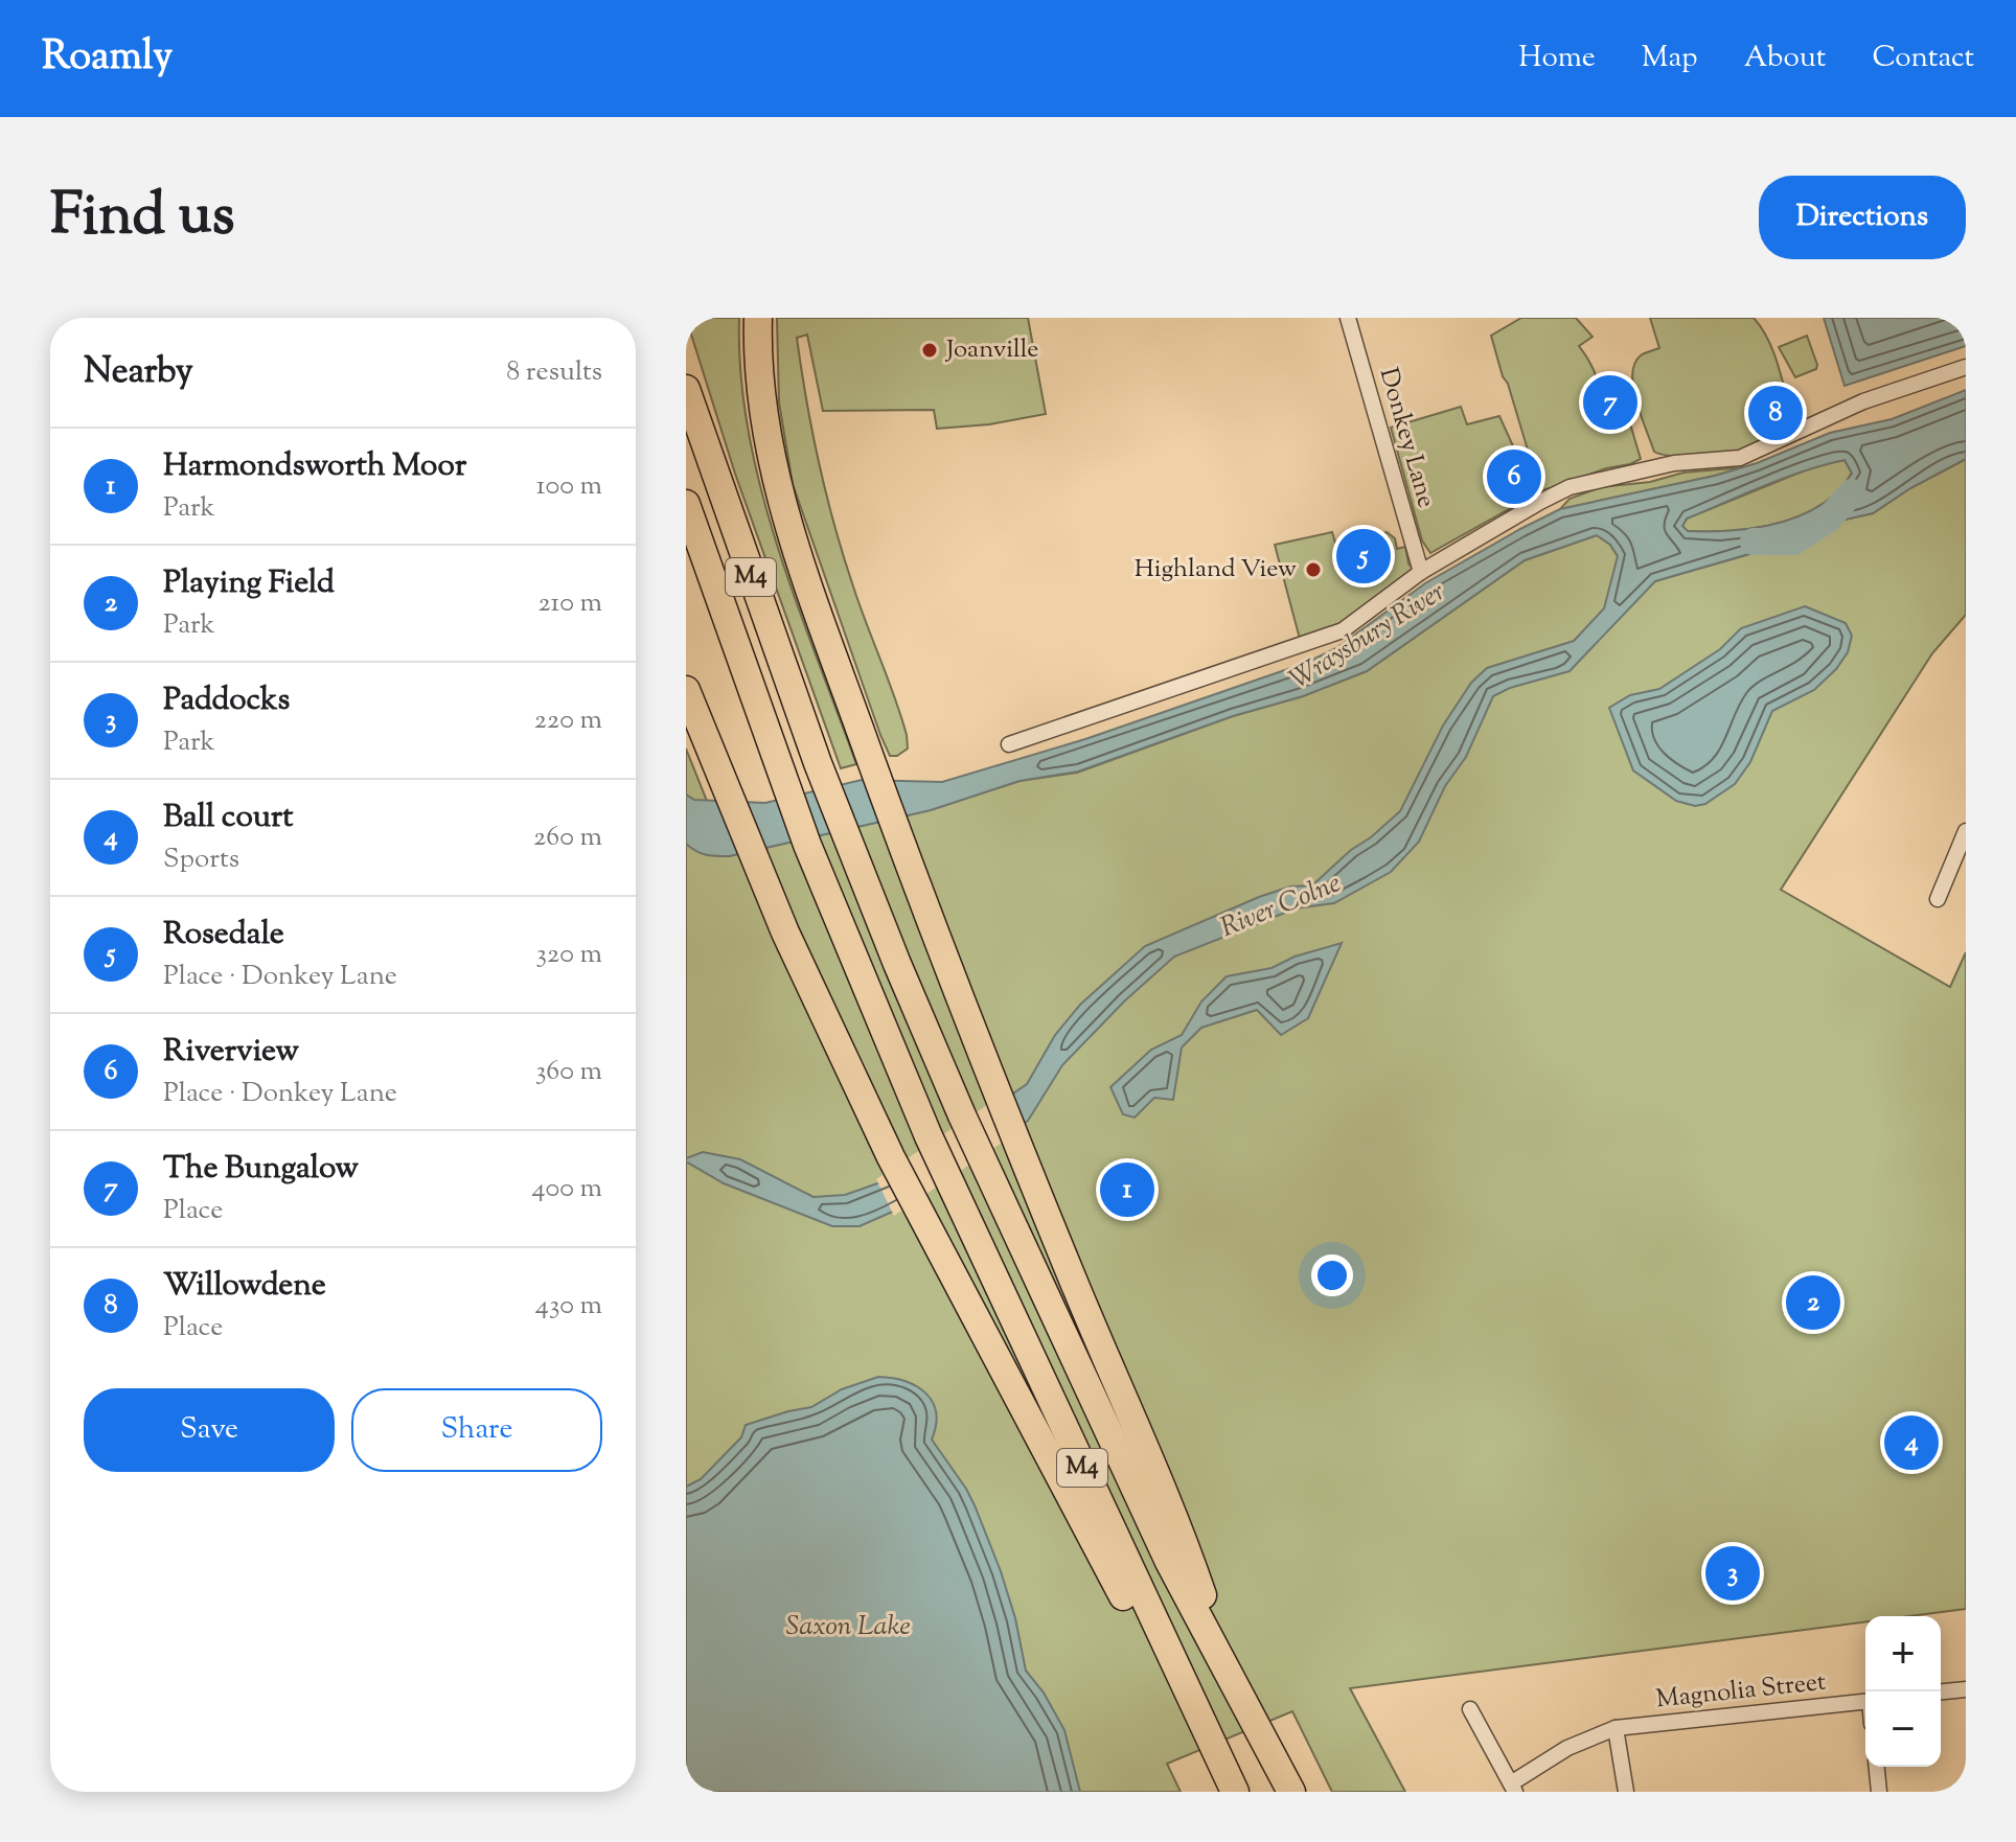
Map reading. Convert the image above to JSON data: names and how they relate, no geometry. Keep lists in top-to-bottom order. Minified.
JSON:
{"streets":{"highway":["M4"],"street":["Donkey Lane","Magnolia Street"]},"water":["Wraysbury River","River Colne","Saxon Lake"],"places":["Joanville","Highland View"],"page":{"header":"Roamly","nav":["Home","Map","About","Contact"],"title":"Find us","buttons":["Directions",["Save","Share"]],"heading":["Nearby","8 results"],"pins":["7","8","6","5","1","2","4","3"],"list":[{"mark":"1","name":"Harmondsworth Moor","note":"Park","value":"100 m"},{"mark":"2","name":"Playing Field","note":"Park","value":"210 m"},{"mark":"3","name":"Paddocks","note":"Park","value":"220 m"},{"mark":"4","name":"Ball court","note":"Sports","value":"260 m"},{"mark":"5","name":"Rosedale","note":"Place · Donkey Lane","value":"320 m"},{"mark":"6","name":"Riverview","note":"Place · Donkey Lane","value":"360 m"},{"mark":"7","name":"The Bungalow","note":"Place","value":"400 m"},{"mark":"8","name":"Willowdene","note":"Place","value":"430 m"}],"map_buttons":["+","−"]}}
